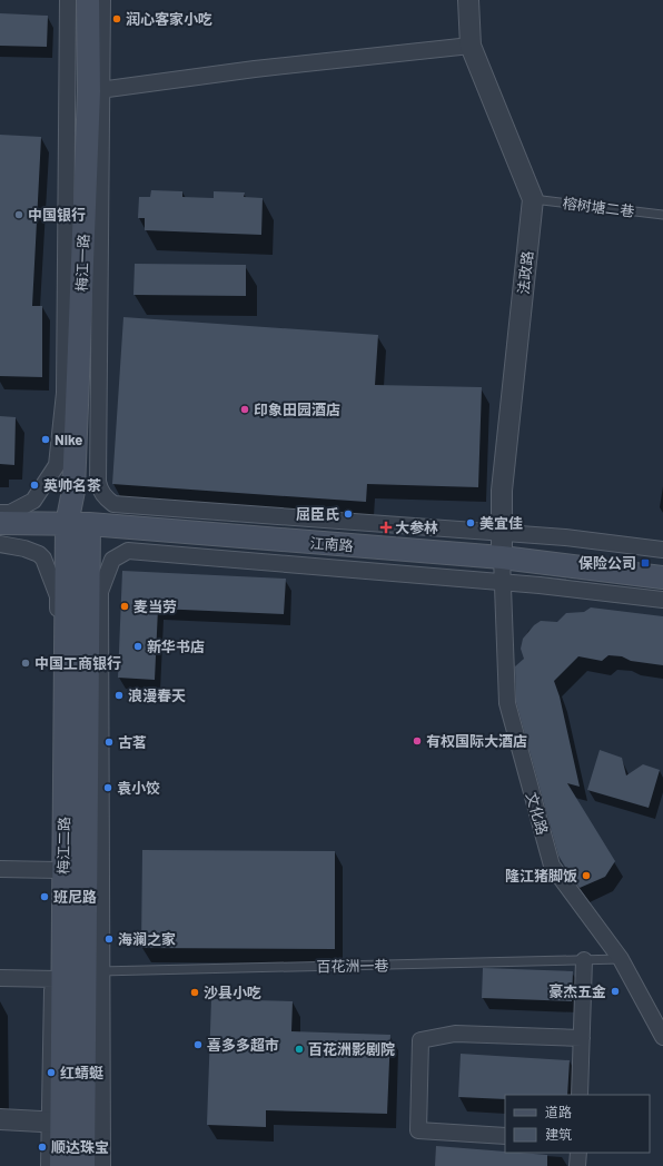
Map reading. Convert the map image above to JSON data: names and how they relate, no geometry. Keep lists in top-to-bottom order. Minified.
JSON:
{"streets":{"main road":["梅江一路","江南路","梅江二路"],"street":["法政路","文化路"],"lane":["榕树塘二巷","百花洲一巷"]},"crossings":[["榕树塘二巷","法政路"],["梅江一路","江南路"],["梅江一路","梅江二路"],["法政路","江南路"],["法政路","文化路"],["江南路","文化路"],["江南路","梅江二路"],["文化路","百花洲一巷"],["梅江二路","百花洲一巷"]],"places":{"other":["润心客家小吃","中国银行","印象田园酒店","Nike","英帅名茶","屈臣氏","美宜佳","麦当劳","新华书店","中国工商银行","浪漫春天","有权国际大酒店","古茗","袁小饺","隆江猪脚饭","班尼路","海澜之家","豪杰五金","沙县小吃","喜多多超市","百花洲影剧院","红蜻蜓","顺达珠宝"],"health":["大参林"],"transit":["保险公司"]},"legend":["道路","建筑"]}
